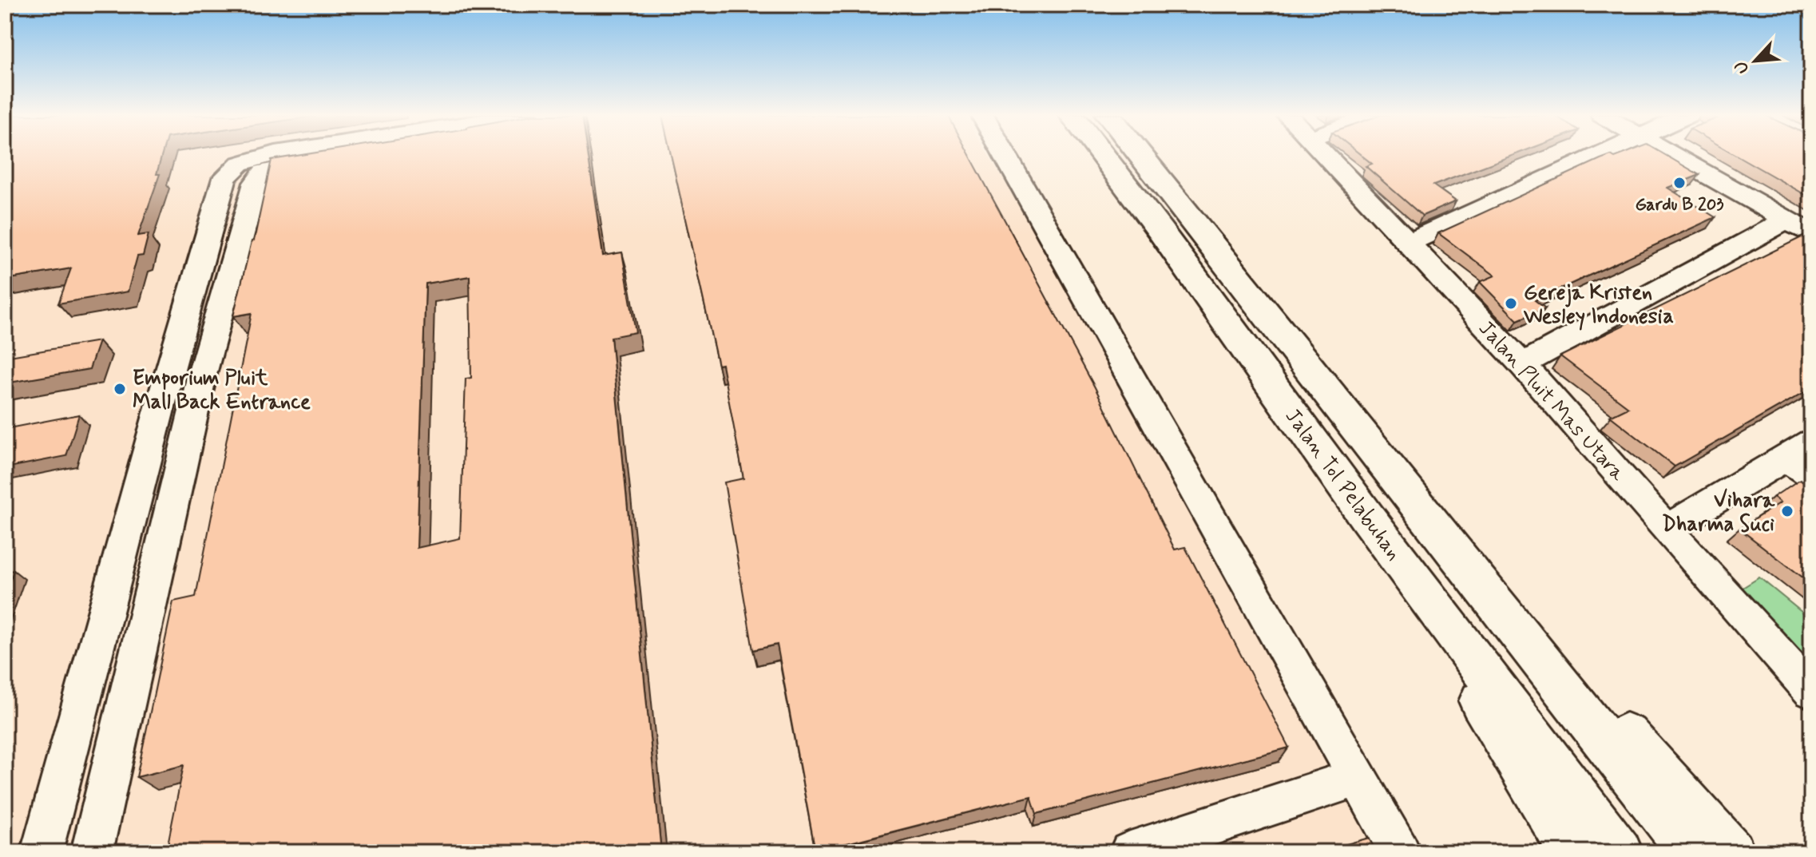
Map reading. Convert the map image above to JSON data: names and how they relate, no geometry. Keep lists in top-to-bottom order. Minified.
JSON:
{"streets":{"highway":["Jalan Tol Pelabuhan"],"street":["Jalan Pluit Mas Utara"]},"places":["Gardu B 203","Gereja Kristen Wesley Indonesia","Emporium Pluit Mall Back Entrance","Vihara Dharma Suci"],"north":"bottom left"}
